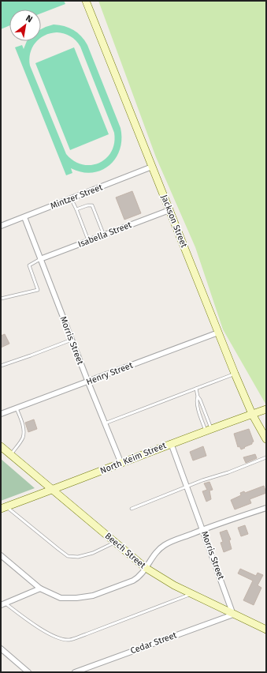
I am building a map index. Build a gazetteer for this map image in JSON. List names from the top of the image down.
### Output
{
  "streets": {
    "street": [
      "Mintzer Street",
      "Jackson Street",
      "Isabella Street",
      "Morris Street",
      "Henry Street",
      "North Keim Street",
      "Beech Street",
      "Cedar Street"
    ]
  },
  "crossings": [
    ["Mintzer Street", "Jackson Street"],
    ["Mintzer Street", "Morris Street"],
    ["Jackson Street", "Isabella Street"],
    ["Jackson Street", "Henry Street"],
    ["Jackson Street", "North Keim Street"],
    ["Isabella Street", "Morris Street"],
    ["Morris Street", "Henry Street"],
    ["Morris Street", "North Keim Street"],
    ["Morris Street", "Beech Street"],
    ["Morris Street", "Cedar Street"],
    ["North Keim Street", "Beech Street"],
    ["Beech Street", "Cedar Street"]
  ],
  "north": "top right"
}
